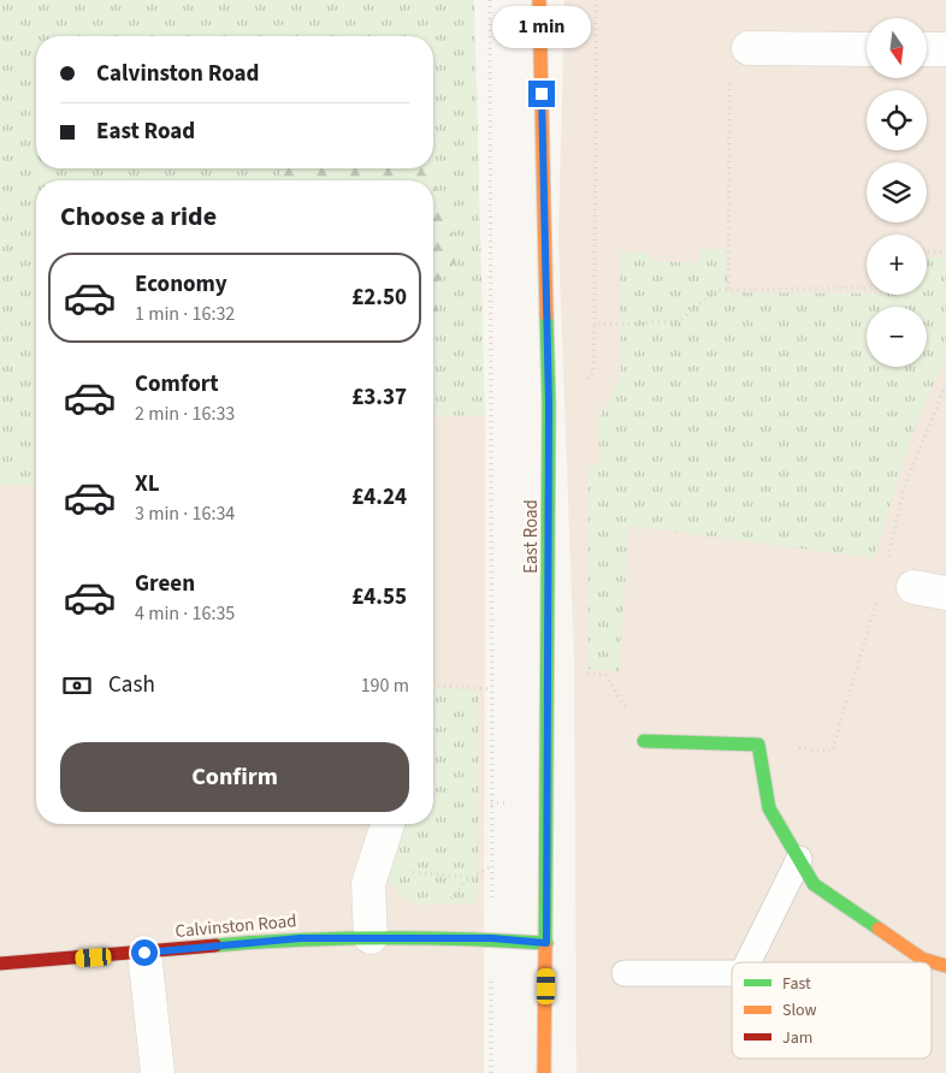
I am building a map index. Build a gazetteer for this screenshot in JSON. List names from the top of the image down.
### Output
{
  "streets": {
    "street": ["East Road", "Calvinston Road"]
  },
  "crossings": [
    ["East Road", "Calvinston Road"]
  ],
  "legend": ["Fast", "Slow", "Jam"],
  "north": "bottom",
  "page": {
    "bubble": "1 min",
    "map_buttons": ["+", "−"],
    "banner": ["Calvinston Road", "East Road"],
    "heading": "Choose a ride",
    "list": [
      {
        "name": "Economy",
        "note": "1 min · 16:32",
        "value": "£2.50"
      },
      {
        "name": "Comfort",
        "note": "2 min · 16:33",
        "value": "£3.37"
      },
      {
        "name": "XL",
        "note": "3 min · 16:34",
        "value": "£4.24"
      },
      {
        "name": "Green",
        "note": "4 min · 16:35",
        "value": "£4.55"
      }
    ],
    "pay": ["Cash", "190 m"],
    "buttons": "Confirm"
  }
}
